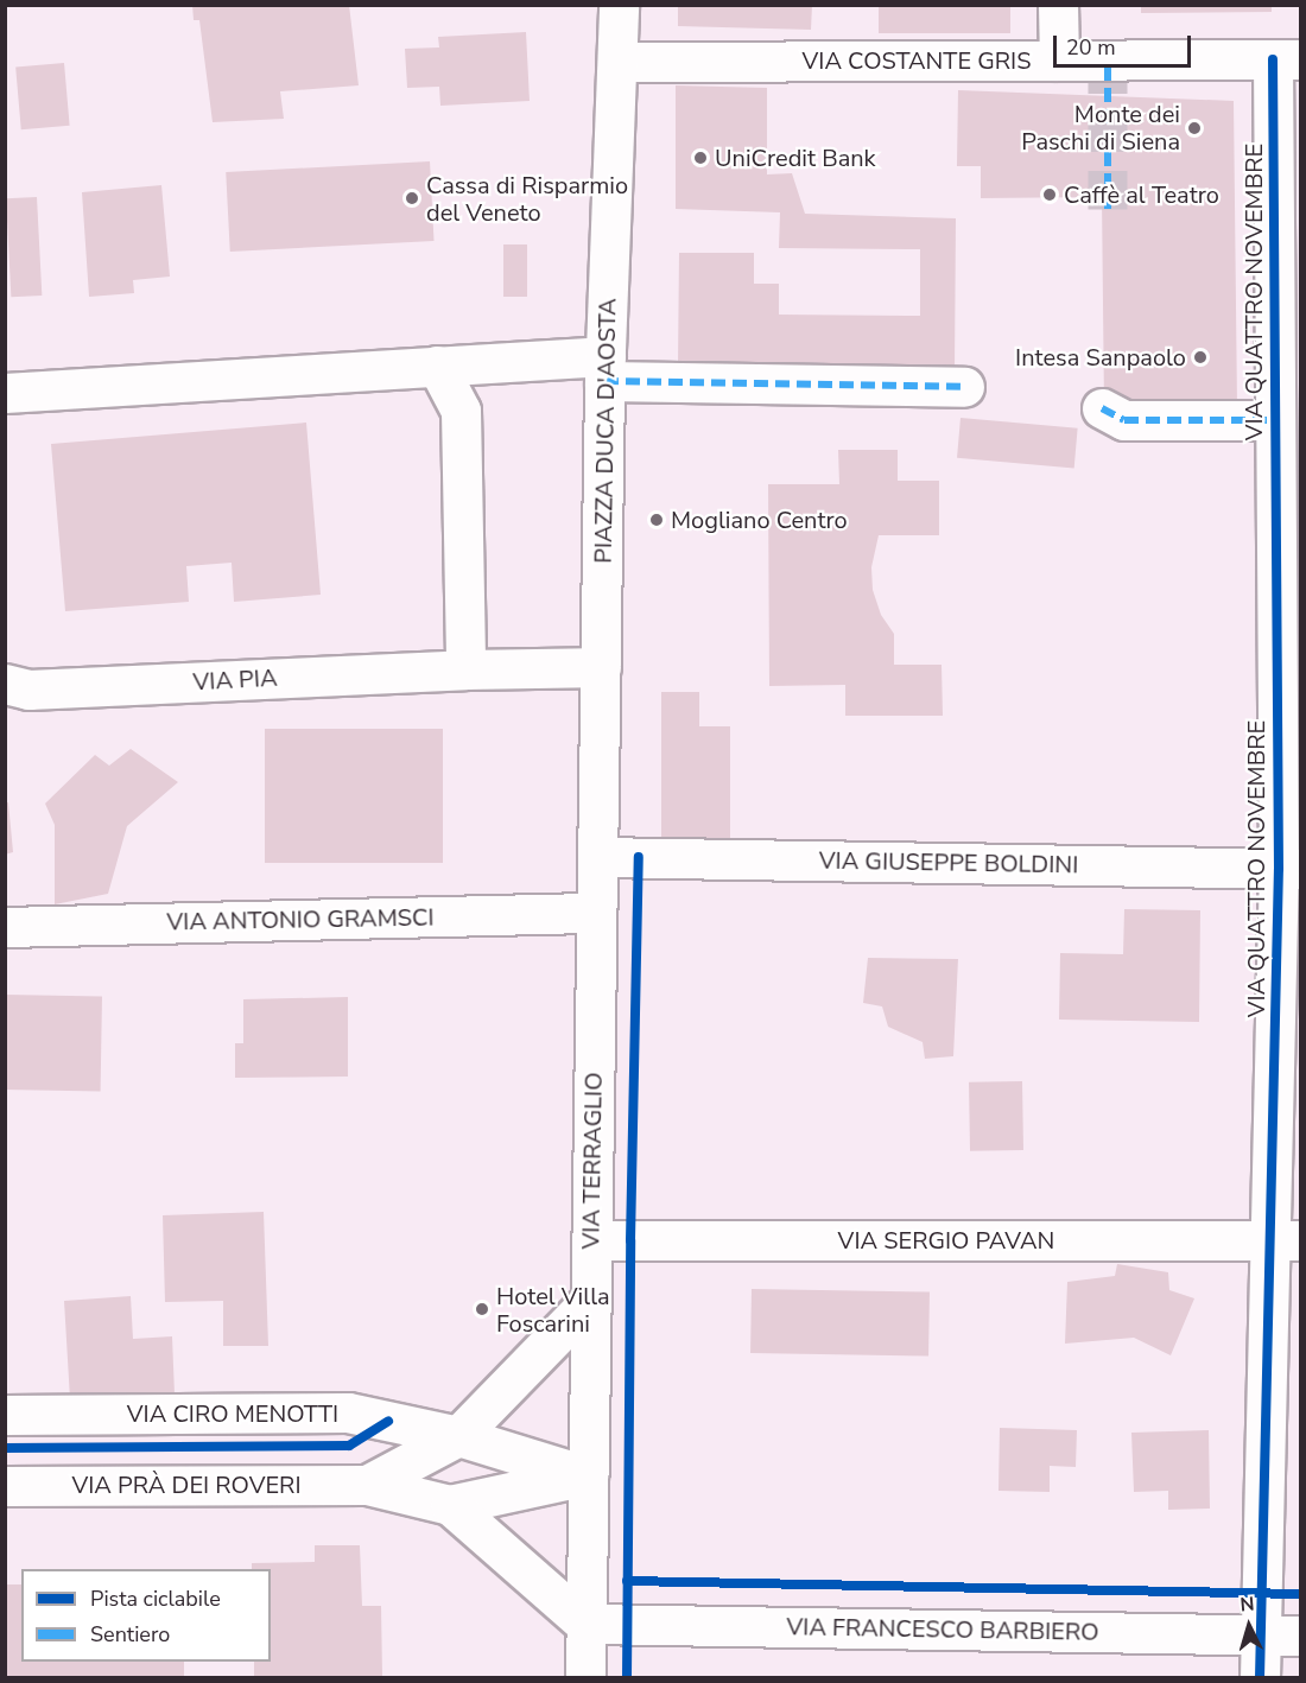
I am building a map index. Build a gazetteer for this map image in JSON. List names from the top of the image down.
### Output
{
  "streets": {
    "street": [
      "VIA COSTANTE GRIS",
      "VIA QUATTRO NOVEMBRE",
      "PIAZZA DUCA D'AOSTA",
      "VIA PIA",
      "VIA GIUSEPPE BOLDINI",
      "VIA ANTONIO GRAMSCI",
      "VIA TERRAGLIO",
      "VIA SERGIO PAVAN",
      "VIA CIRO MENOTTI",
      "VIA PRÀ DEI ROVERI",
      "VIA FRANCESCO BARBIERO"
    ]
  },
  "crossings": [
    ["VIA COSTANTE GRIS", "VIA QUATTRO NOVEMBRE"],
    ["VIA COSTANTE GRIS", "PIAZZA DUCA D'AOSTA"],
    ["VIA QUATTRO NOVEMBRE", "VIA GIUSEPPE BOLDINI"],
    ["VIA QUATTRO NOVEMBRE", "VIA SERGIO PAVAN"],
    ["VIA QUATTRO NOVEMBRE", "VIA FRANCESCO BARBIERO"],
    ["PIAZZA DUCA D'AOSTA", "VIA PIA"],
    ["PIAZZA DUCA D'AOSTA", "VIA GIUSEPPE BOLDINI"],
    ["PIAZZA DUCA D'AOSTA", "VIA TERRAGLIO"],
    ["VIA GIUSEPPE BOLDINI", "VIA TERRAGLIO"],
    ["VIA ANTONIO GRAMSCI", "VIA TERRAGLIO"],
    ["VIA TERRAGLIO", "VIA SERGIO PAVAN"],
    ["VIA TERRAGLIO", "VIA PRÀ DEI ROVERI"],
    ["VIA TERRAGLIO", "VIA FRANCESCO BARBIERO"],
    ["VIA CIRO MENOTTI", "VIA PRÀ DEI ROVERI"],
    ["VIA PRÀ DEI ROVERI", "VIA FRANCESCO BARBIERO"]
  ],
  "places": [
    "Monte dei Paschi di Siena",
    "UniCredit Bank",
    "Caffè al Teatro",
    "Cassa di Risparmio del Veneto",
    "Intesa Sanpaolo",
    "Mogliano Centro",
    "Hotel Villa Foscarini"
  ],
  "legend": ["Pista ciclabile", "Sentiero"],
  "scale_bar": "20 m",
  "north": "top"
}
